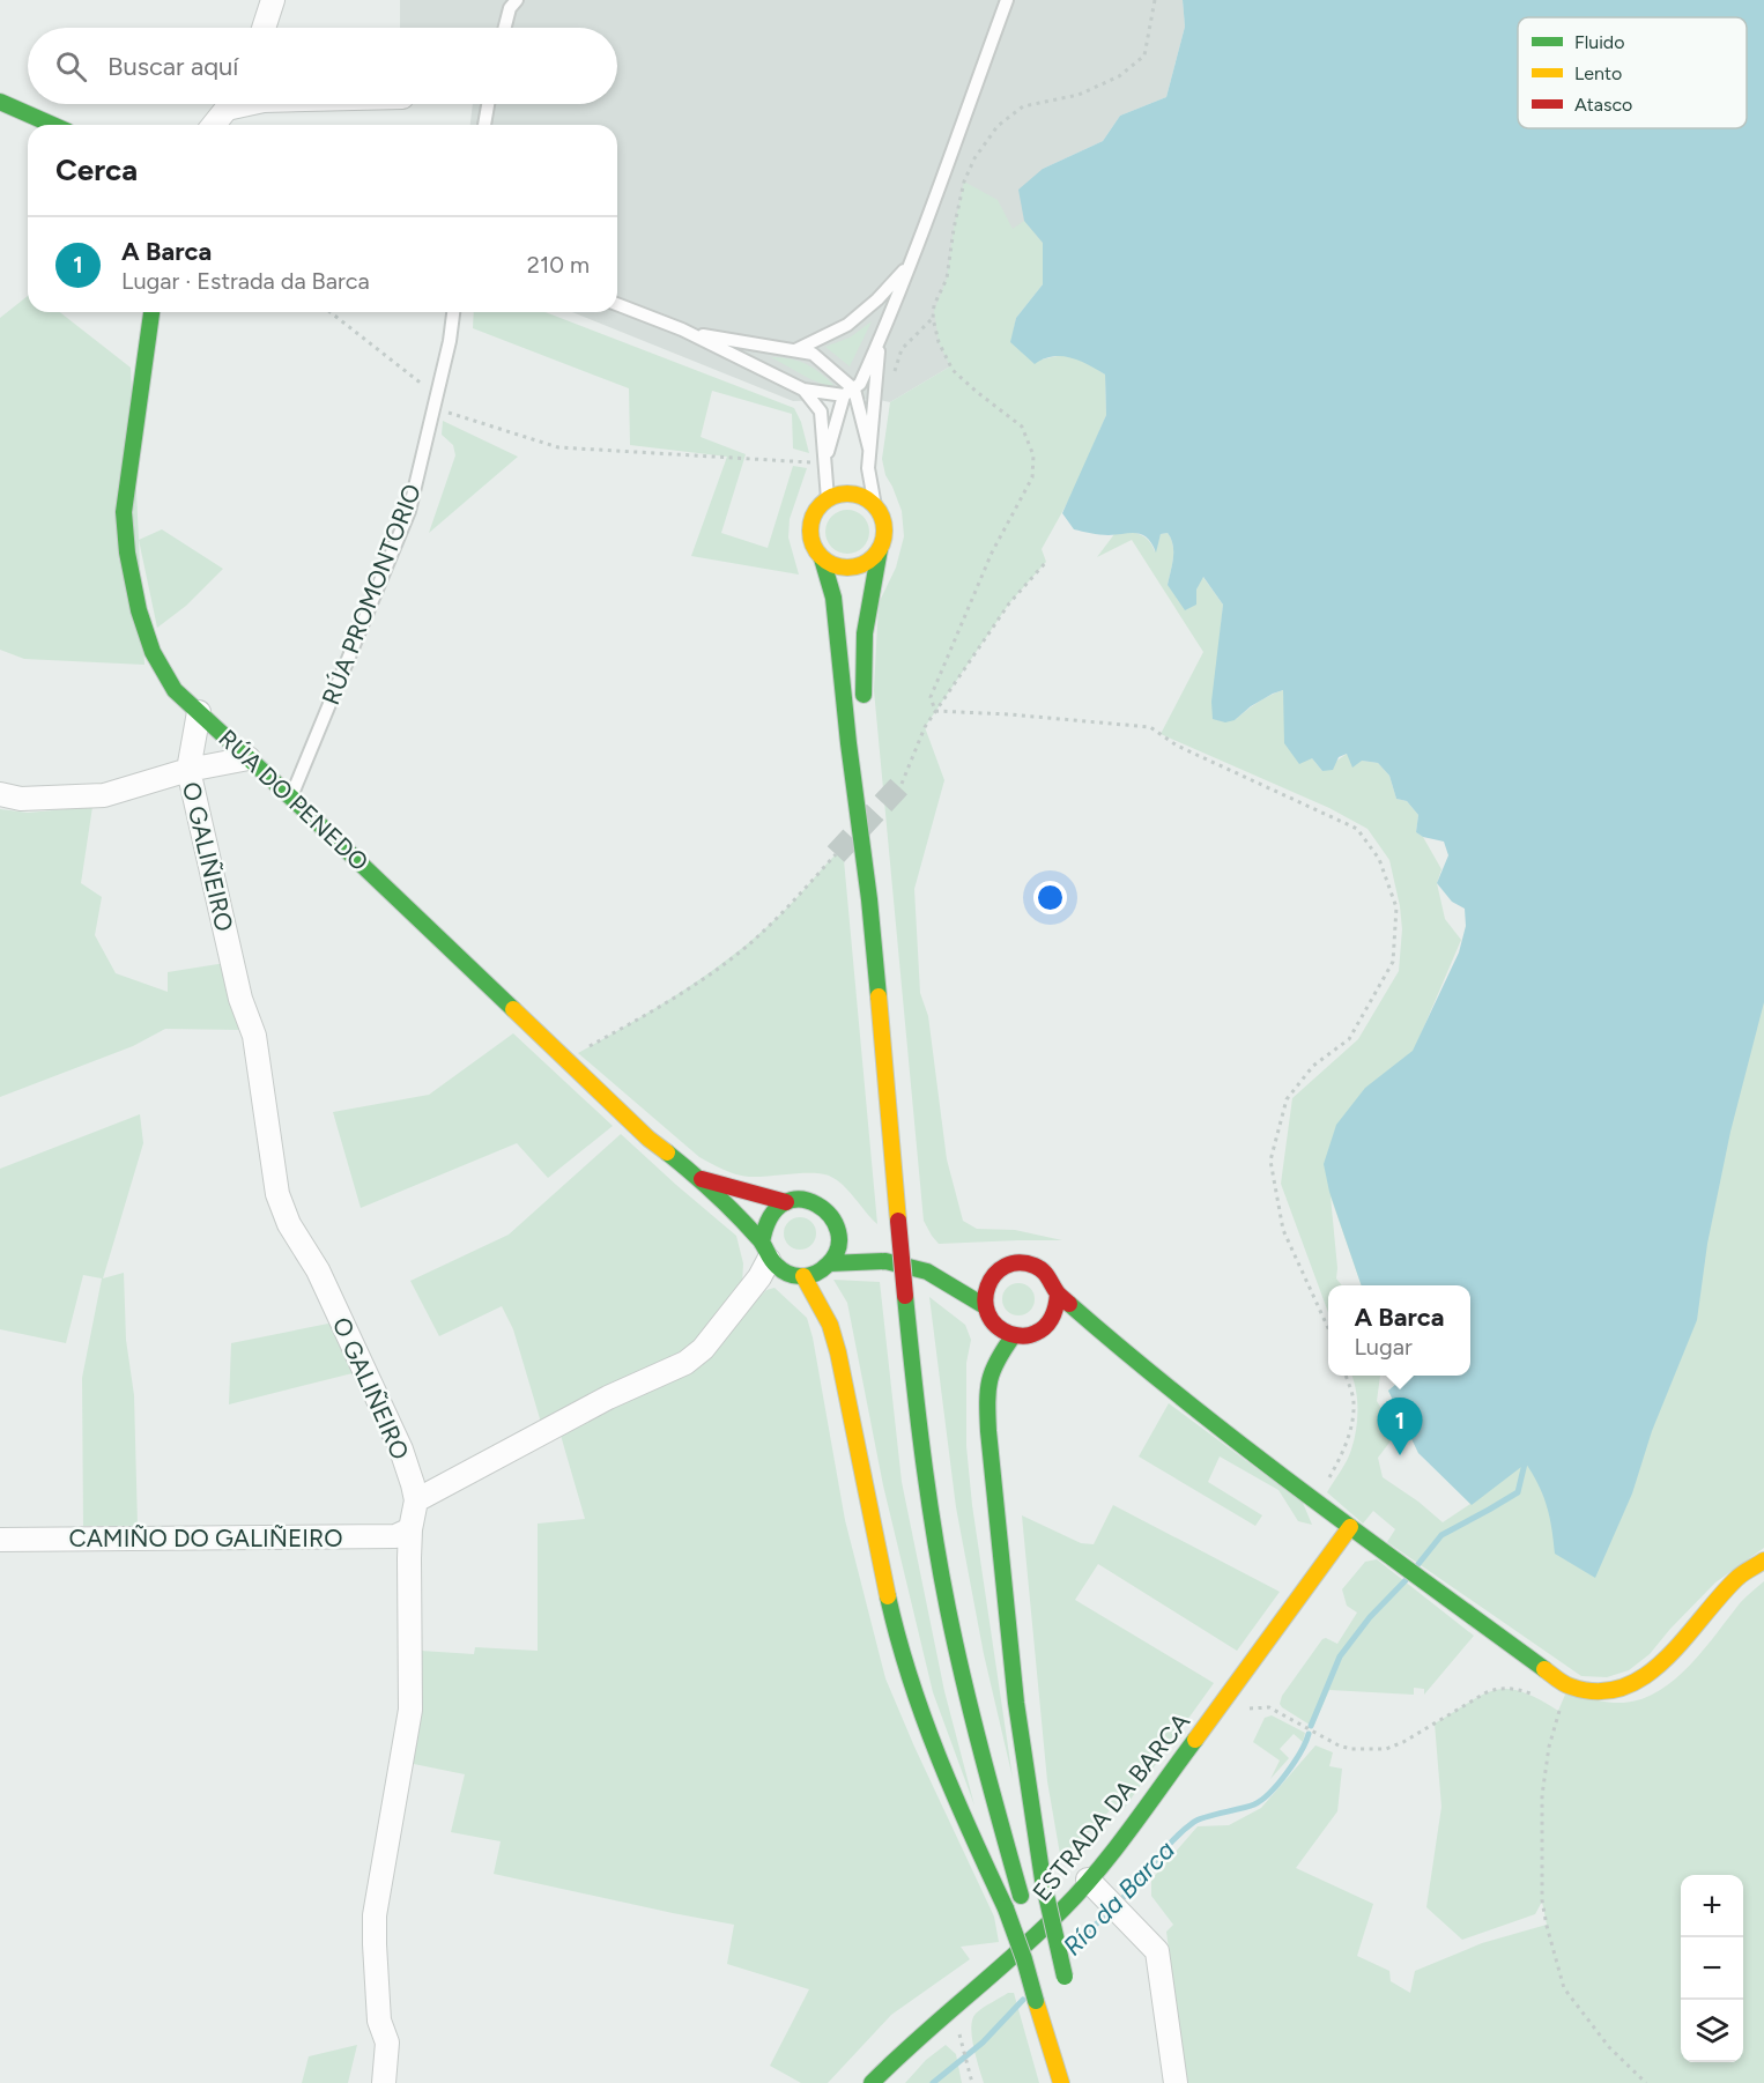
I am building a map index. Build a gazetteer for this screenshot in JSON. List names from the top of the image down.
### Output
{
  "streets": {
    "main road": ["RÚA DO PENEDO", "ESTRADA DA BARCA"],
    "street": ["O GALIÑEIRO", "CAMIÑO DO GALIÑEIRO"],
    "lane": ["RÚA PROMONTORIO"]
  },
  "crossings": [
    ["RÚA PROMONTORIO", "RÚA DO PENEDO"],
    ["RÚA DO PENEDO", "O GALIÑEIRO"],
    ["O GALIÑEIRO", "CAMIÑO DO GALIÑEIRO"]
  ],
  "water": ["Río da Barca"],
  "legend": ["Fluido", "Lento", "Atasco"],
  "page": {
    "search": "Buscar aquí",
    "heading": "Cerca",
    "list": [
      {
        "mark": "1",
        "name": "A Barca",
        "note": "Lugar · Estrada da Barca",
        "value": "210 m"
      }
    ],
    "popup": ["A Barca", "Lugar"],
    "pins": "1",
    "map_buttons": ["+", "−"]
  }
}
